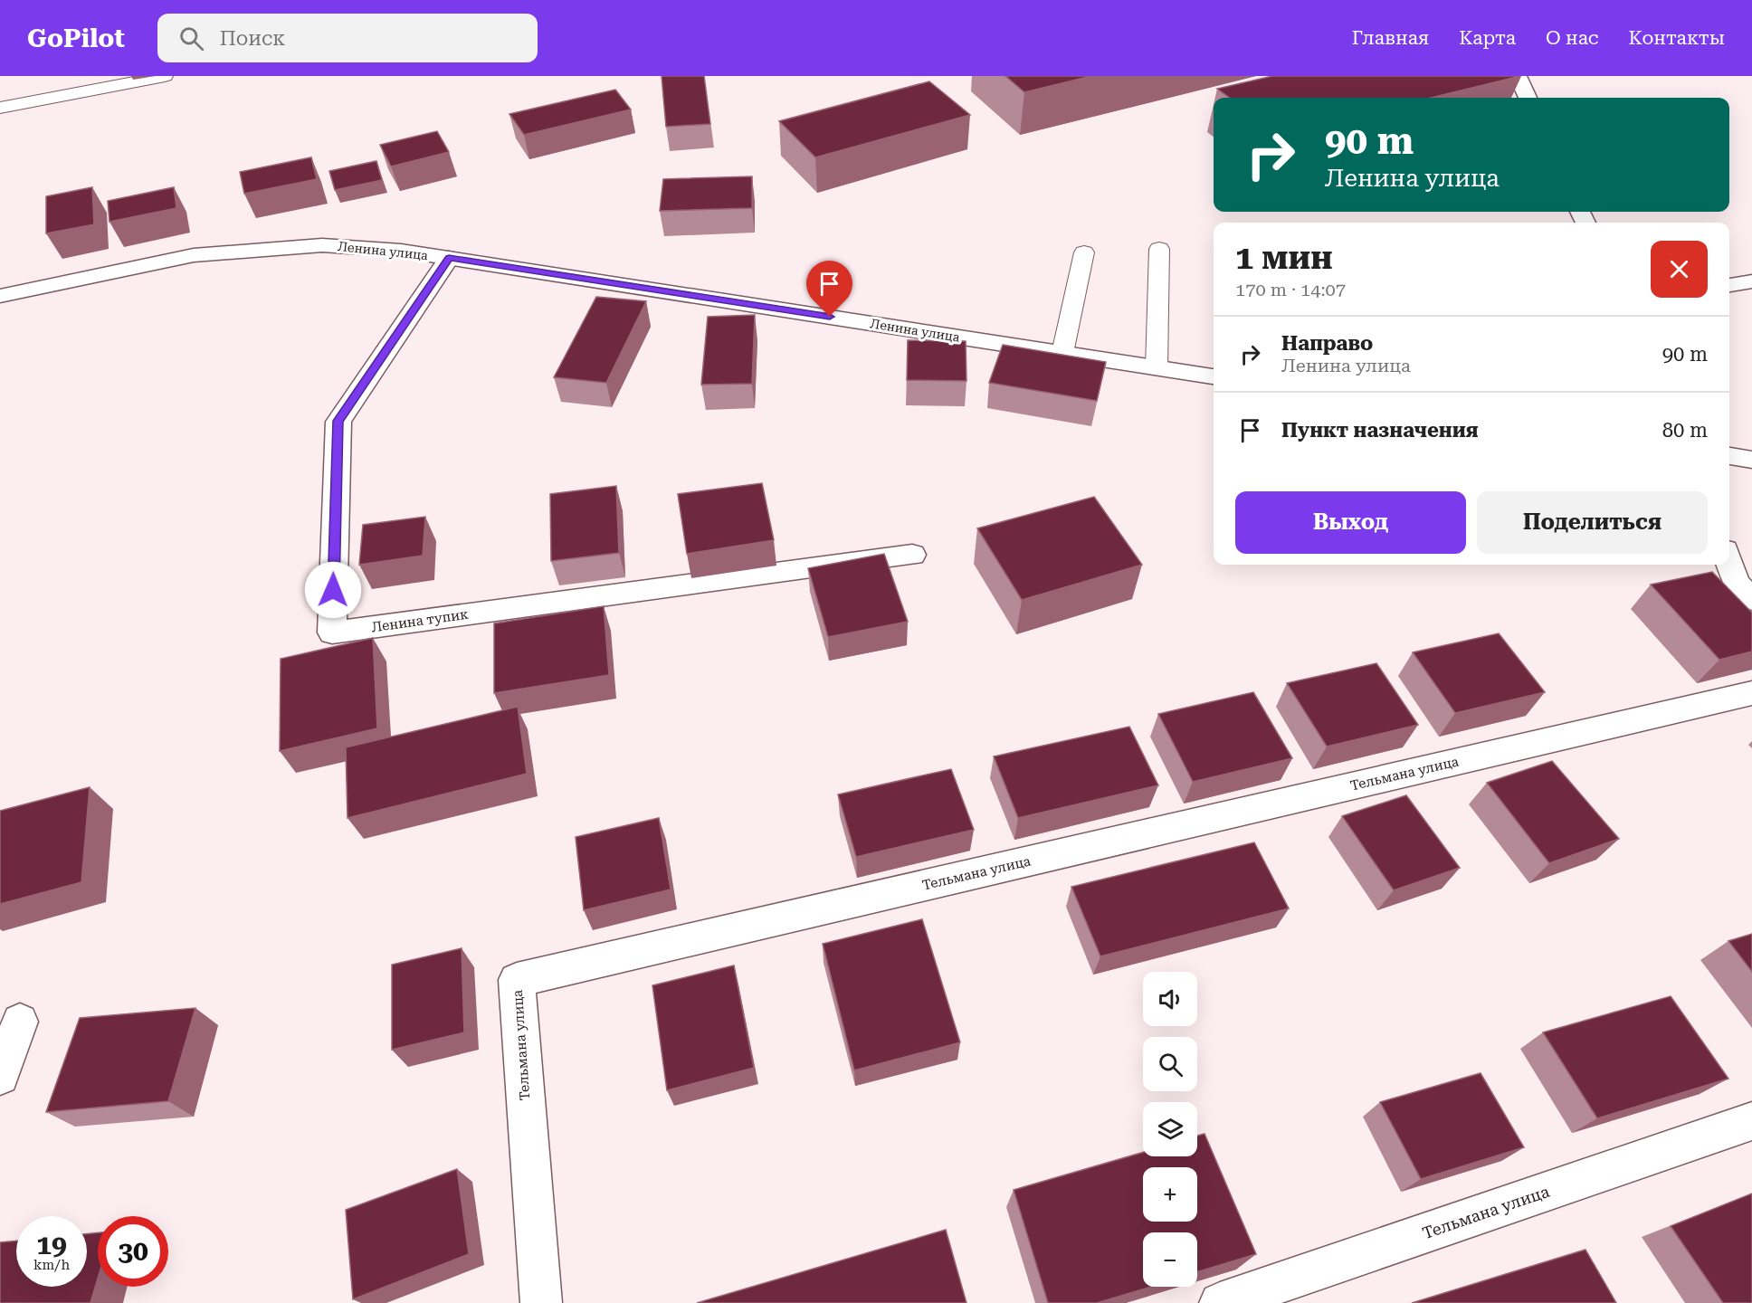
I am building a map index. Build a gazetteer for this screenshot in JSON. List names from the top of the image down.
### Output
{
  "streets": {
    "street": ["Ленина улица", "Ленина тупик", "Тельмана улица"]
  },
  "crossings": [
    ["Ленина улица", "Ленина тупик"]
  ],
  "page": {
    "header": "GoPilot",
    "search": "Поиск",
    "nav": [
      "Главная",
      "Карта",
      "О нас",
      "Контакты"
    ],
    "turn": ["90 m", "Ленина улица"],
    "heading": ["1 мин", "170 m · 14:07"],
    "list": [
      {
        "name": "Направо",
        "note": "Ленина улица",
        "value": "90 m"
      },
      {
        "name": "Пункт назначения",
        "value": "80 m"
      }
    ],
    "buttons": ["Выход", "Поделиться"],
    "map_buttons": ["+", "−"],
    "speed": "19 km/h",
    "limit": "30"
  }
}
